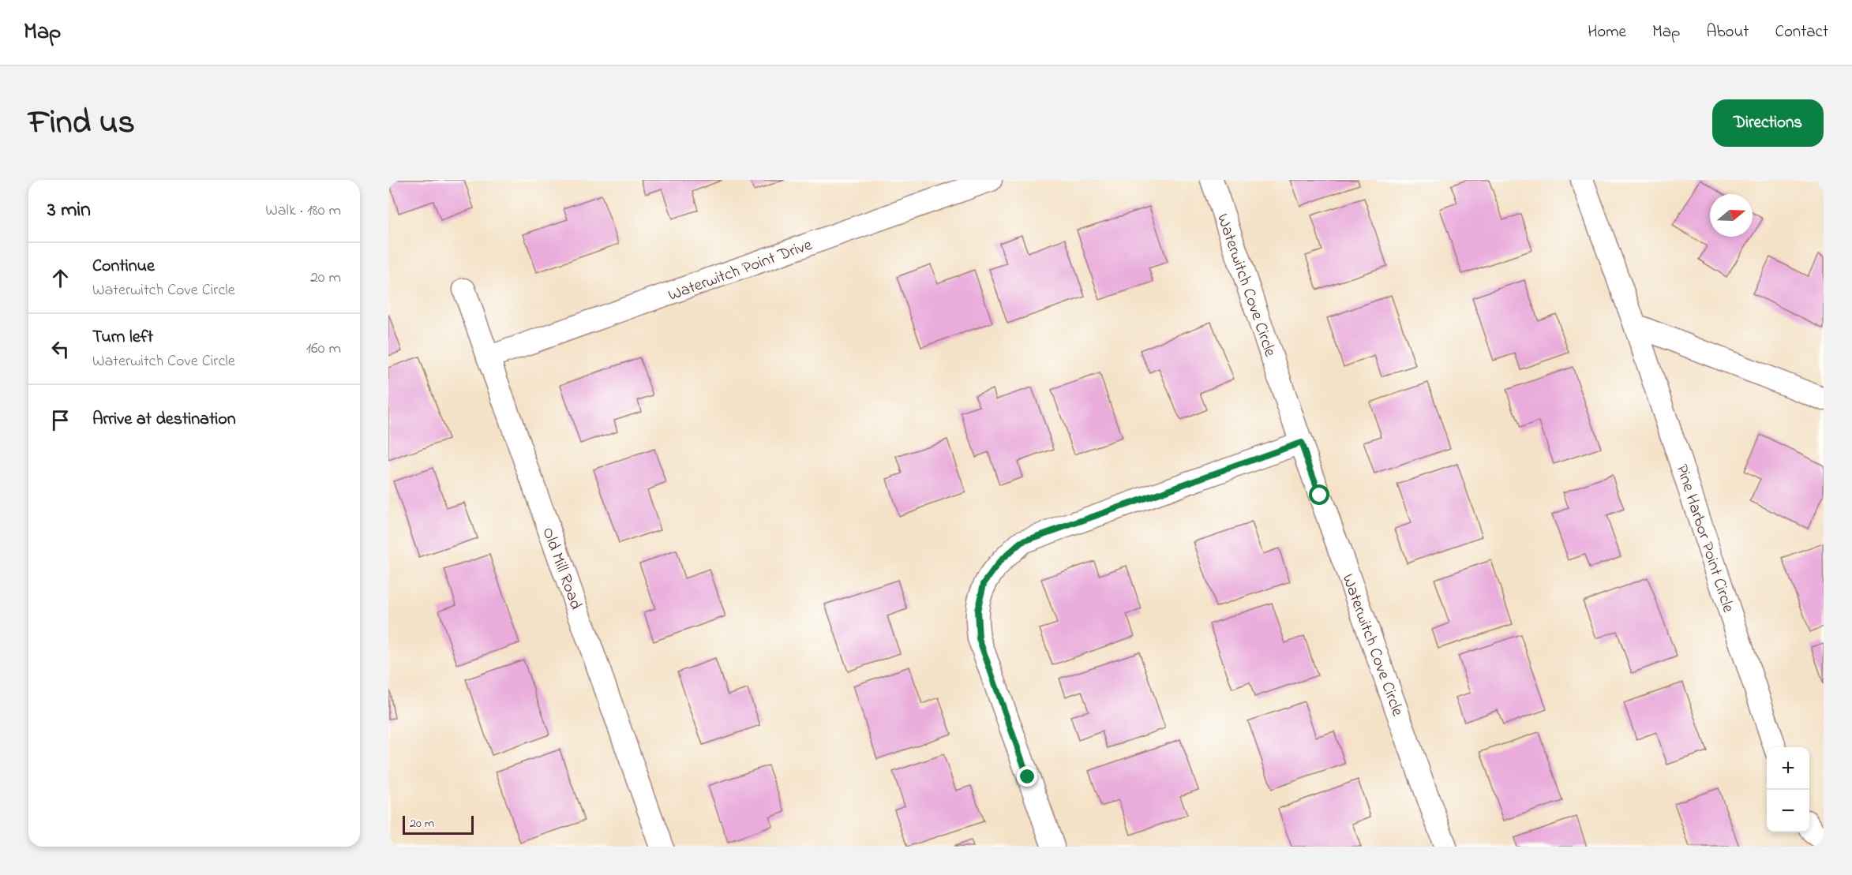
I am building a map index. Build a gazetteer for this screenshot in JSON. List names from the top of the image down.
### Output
{
  "streets": {
    "street": [
      "Waterwitch Point Drive",
      "Waterwitch Cove Circle",
      "Pine Harbor Point Circle",
      "Old Mill Road"
    ]
  },
  "crossings": [
    ["Waterwitch Point Drive", "Old Mill Road"]
  ],
  "scale_bar": "20 m",
  "north": "right",
  "page": {
    "header": "Map",
    "nav": [
      "Home",
      "Map",
      "About",
      "Contact"
    ],
    "title": "Find us",
    "buttons": "Directions",
    "heading": ["3 min", "Walk · 180 m"],
    "list": [
      ["Continue", "Waterwitch Cove Circle", "20 m"],
      ["Turn left", "Waterwitch Cove Circle", "160 m"],
      "Arrive at destination"
    ],
    "map_buttons": ["+", "−"],
    "scale": "20 m"
  }
}
